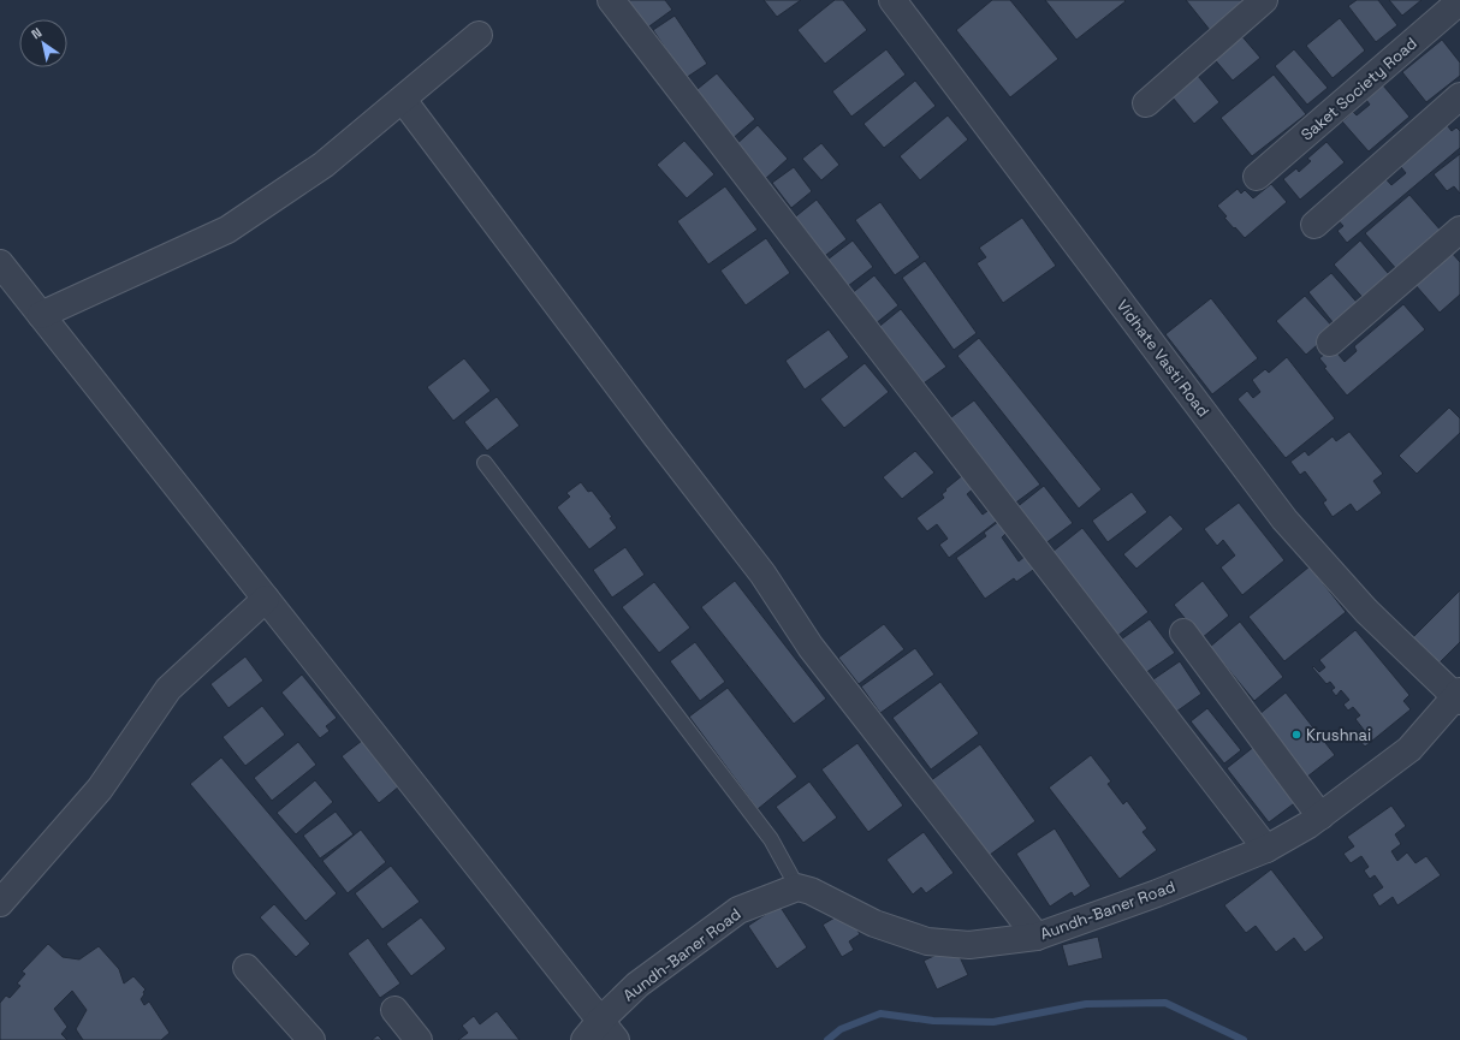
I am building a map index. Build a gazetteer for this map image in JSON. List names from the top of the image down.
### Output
{
  "streets": {
    "street": ["Saket Society Road", "Vidhate Vasti Road", "Aundh-Baner Road"]
  },
  "crossings": [
    ["Vidhate Vasti Road", "Aundh-Baner Road"]
  ],
  "places": ["Krushnai"],
  "north": "top left"
}
